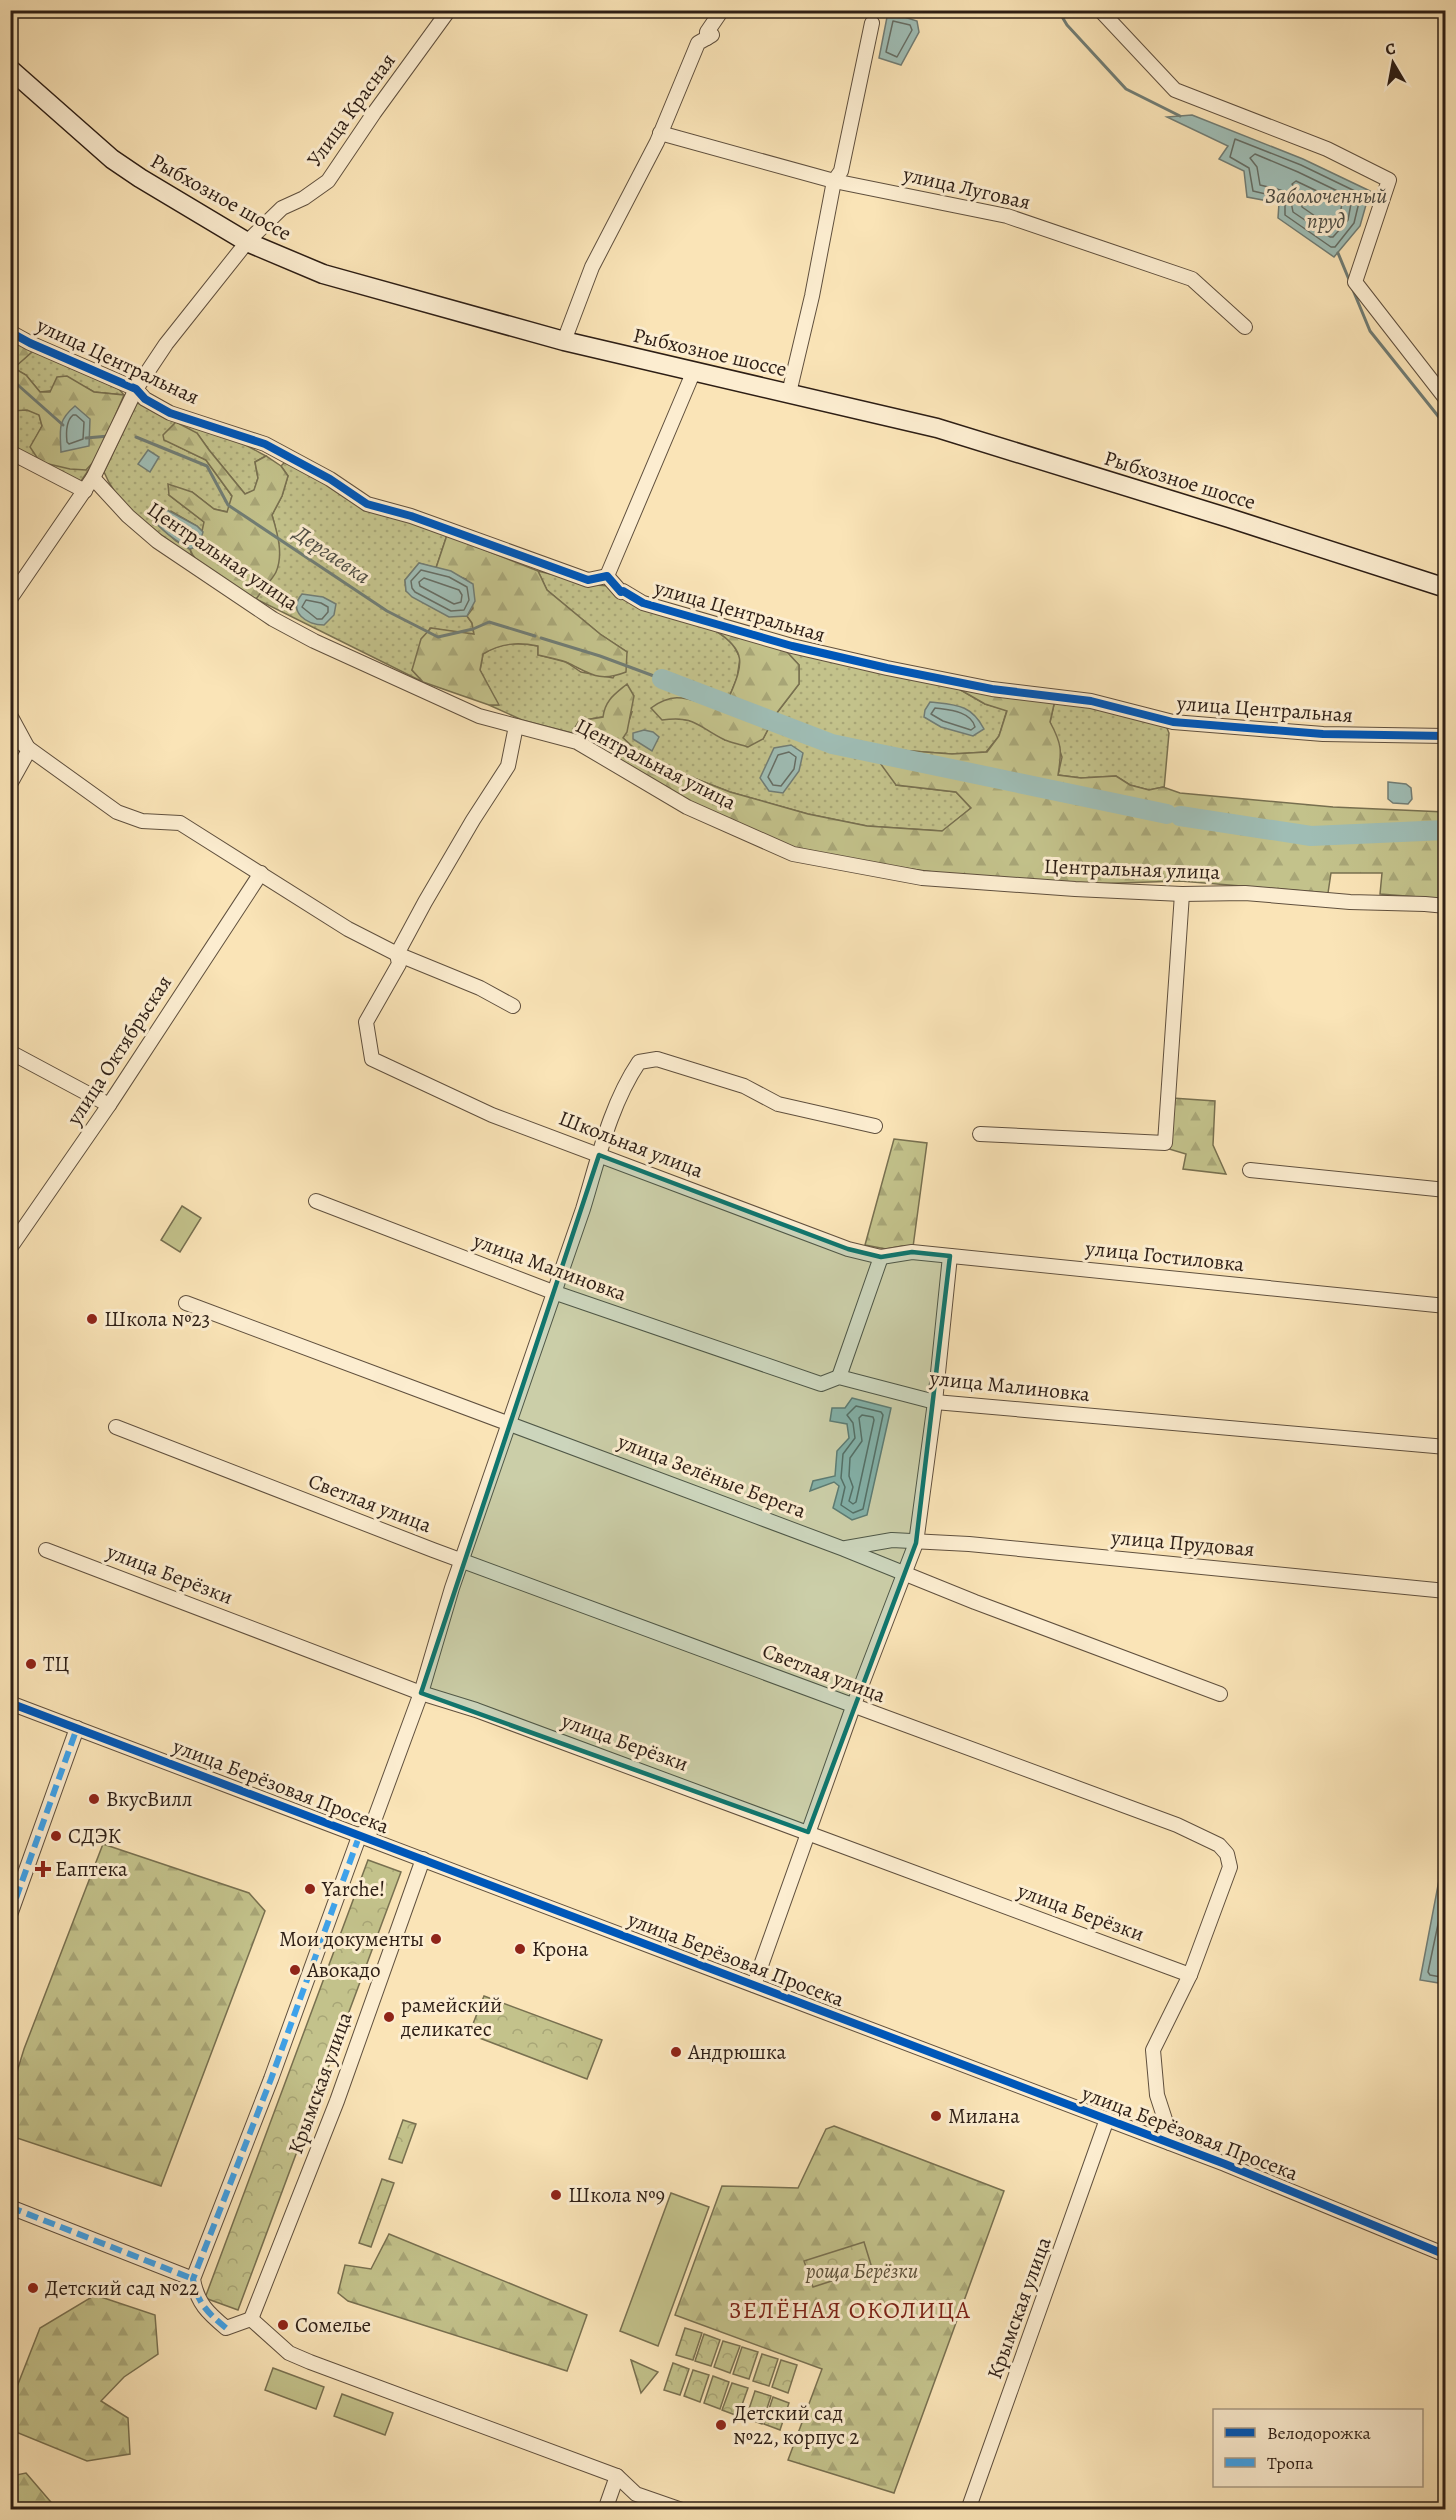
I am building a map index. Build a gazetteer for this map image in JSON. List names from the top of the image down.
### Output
{
  "streets": {
    "main road": ["Рыбхозное шоссе"],
    "street": [
      "Улица Красная",
      "улица Луговая",
      "улица Центральная",
      "Центральная улица",
      "улица Октябрьская",
      "Школьная улица",
      "улица Гостиловка",
      "улица Малиновка",
      "улица Зелёные Берега",
      "Светлая улица",
      "улица Прудовая",
      "улица Берёзки",
      "улица Берёзовая Просека",
      "Крымская улица"
    ]
  },
  "crossings": [
    ["Улица Красная", "Рыбхозное шоссе"],
    ["Улица Красная", "улица Центральная"],
    ["Улица Красная", "Центральная улица"],
    ["Школьная улица", "улица Гостиловка"],
    ["улица Зелёные Берега", "улица Прудовая"],
    ["Светлая улица", "улица Берёзки"],
    ["Светлая улица", "улица Берёзовая Просека"],
    ["улица Берёзовая Просека", "Крымская улица"]
  ],
  "districts": ["ЗЕЛЁНАЯ ОКОЛИЦА"],
  "water": ["Заболоченный пруд", "Дергаевка"],
  "parks": ["роща Берёзки"],
  "places": {
    "other": [
      "Школа №23",
      "ТЦ",
      "ВкусВилл",
      "СДЭК",
      "Yarche!",
      "Мои документы",
      "Крона",
      "Авокадо",
      "рамейский деликатес",
      "Андрюшка",
      "Милана",
      "Школа №9",
      "Детский сад №22",
      "Сомелье",
      "Детский сад №22, корпус 2"
    ],
    "health": ["Еаптека"]
  },
  "legend": ["Велодорожка", "Тропа"],
  "north": "top"
}
